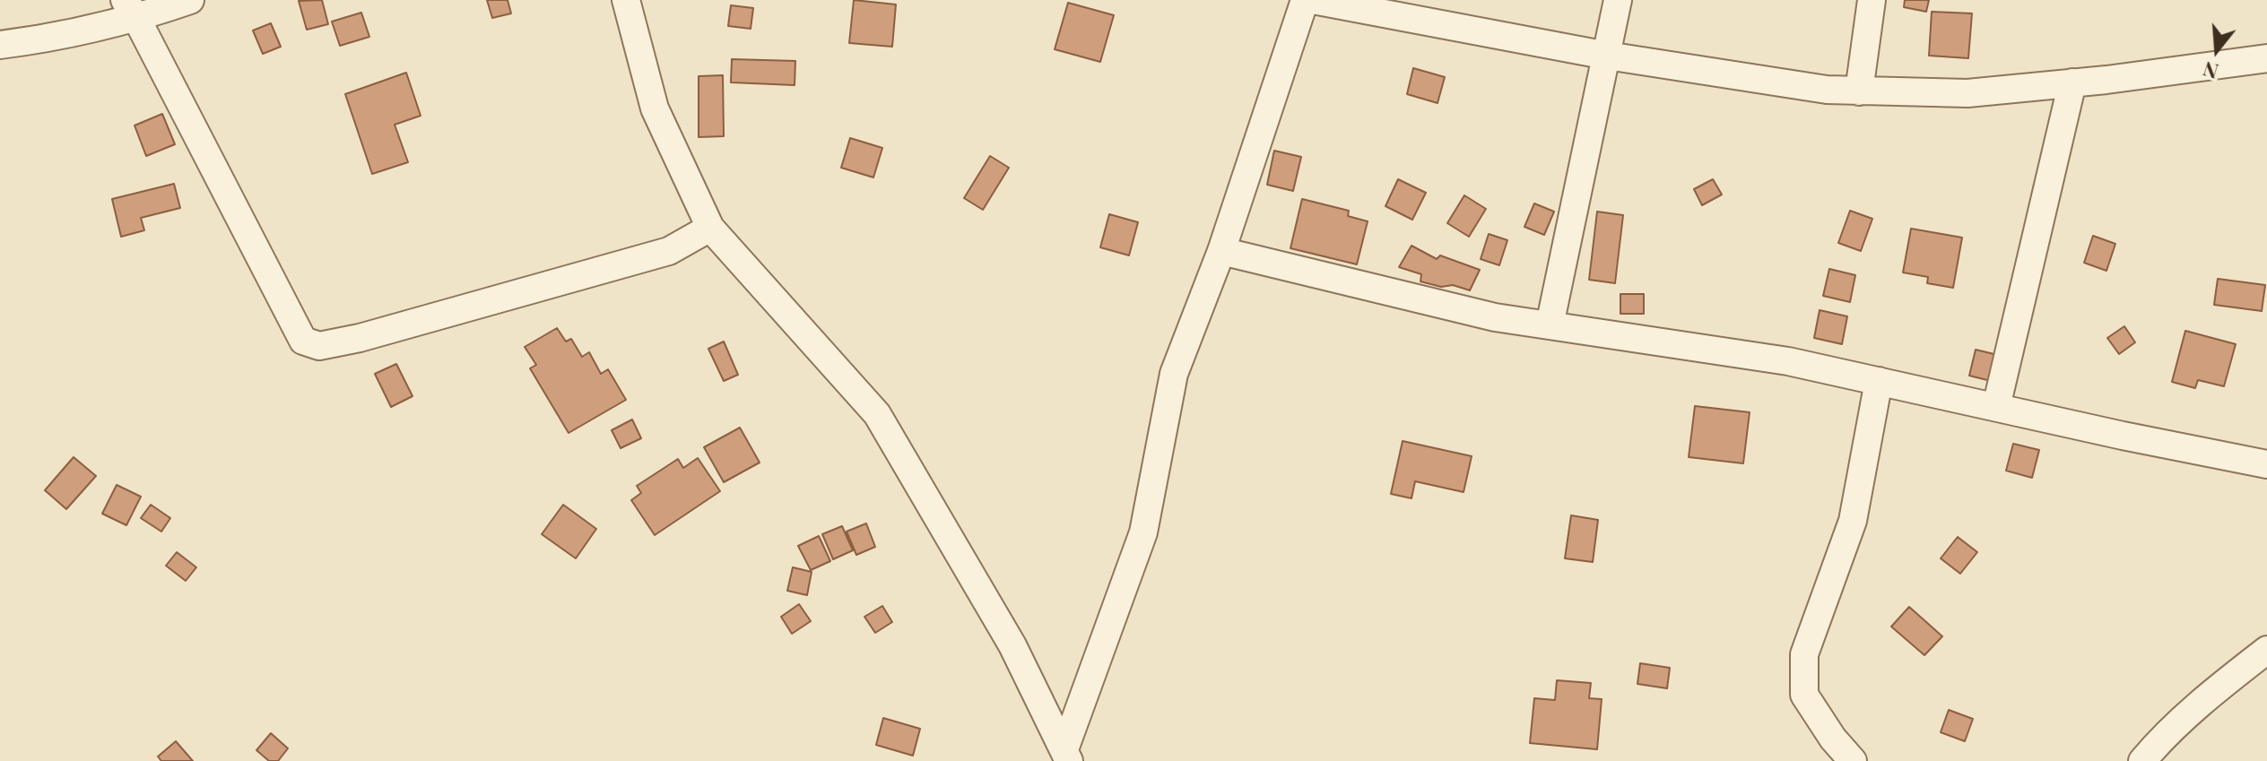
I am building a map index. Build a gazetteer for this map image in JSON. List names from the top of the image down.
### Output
{
  "north": "bottom"
}
